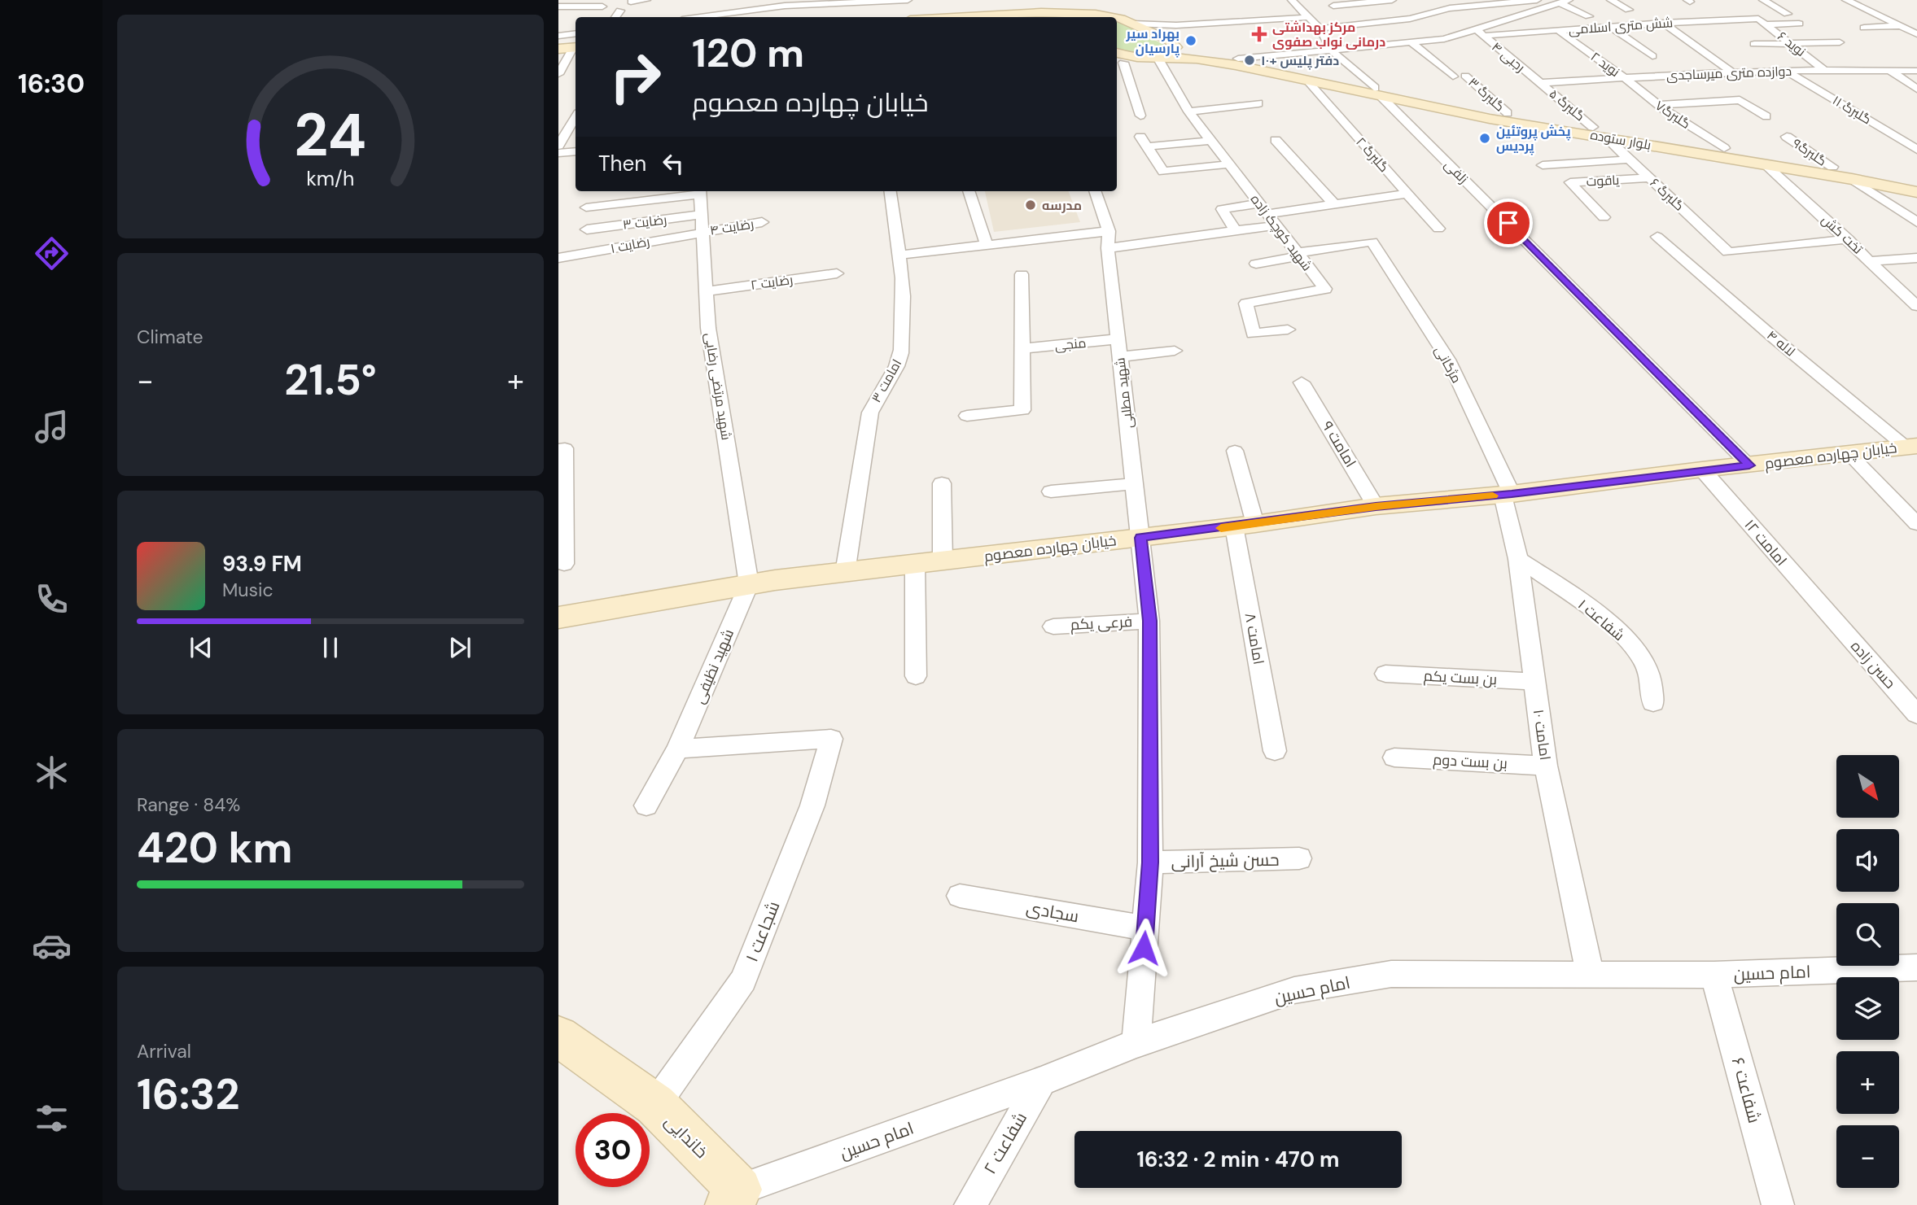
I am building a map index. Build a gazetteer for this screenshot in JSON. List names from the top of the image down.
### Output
{
  "streets": {
    "main road": ["بلوار ستوده", "خیابان چهارده معصوم", "خاندایی"],
    "street": [
      "شش متری اسلامی",
      "نوید ۶",
      "رجبی ۴",
      "نوید ۲",
      "دوازده متری میرساجدی",
      "گلبرگ ۳",
      "گلبرگ ۵",
      "گلبرگ ۱۱",
      "گلبرگ۷",
      "گلبرگ۹",
      "گلبرگ ۲",
      "زلفی",
      "یاقوت",
      "گلبرگ ۶",
      "رضایت ۳",
      "رضایت ۴",
      "شهید کوچک زاده",
      "تخت کش",
      "رضایت ۱",
      "رضایت ۲",
      "لاله ۴",
      "منجی",
      "مژگانی",
      "امامت ۳",
      "شهید مرتضی رضایی",
      "شهید مطلبی",
      "امامت ۹",
      "امامت ۱۲",
      "شفاعت ۱",
      "فرعی یکم",
      "امامت ۸",
      "حسن زاده",
      "شهید نظیفی",
      "بن بست یکم",
      "امامت ۱۰",
      "بن بست دوم",
      "حسن شیخ آرانی",
      "سجادی",
      "شجاعت ۱",
      "امام حسین",
      "شفاعت ۶",
      "شفاعت ۲"
    ]
  },
  "crossings": [
    ["شش متری اسلامی", "نوید ۶"],
    ["شش متری اسلامی", "رجبی ۴"],
    ["شش متری اسلامی", "نوید ۲"],
    ["نوید ۶", "دوازده متری میرساجدی"],
    ["رجبی ۴", "دوازده متری میرساجدی"],
    ["رجبی ۴", "گلبرگ ۵"],
    ["نوید ۲", "دوازده متری میرساجدی"],
    ["نوید ۲", "گلبرگ۷"],
    ["دوازده متری میرساجدی", "گلبرگ ۵"],
    ["دوازده متری میرساجدی", "گلبرگ ۱۱"],
    ["دوازده متری میرساجدی", "گلبرگ۷"],
    ["گلبرگ ۳", "بلوار ستوده"],
    ["گلبرگ ۵", "بلوار ستوده"],
    ["گلبرگ۷", "بلوار ستوده"],
    ["بلوار ستوده", "گلبرگ۹"],
    ["بلوار ستوده", "گلبرگ ۲"],
    ["بلوار ستوده", "زلفی"],
    ["بلوار ستوده", "گلبرگ ۶"],
    ["بلوار ستوده", "شهید کوچک زاده"],
    ["بلوار ستوده", "تخت کش"],
    ["زلفی", "خیابان چهارده معصوم"],
    ["یاقوت", "گلبرگ ۶"],
    ["گلبرگ ۶", "تخت کش"],
    ["رضایت ۳", "شهید مرتضی رضایی"],
    ["رضایت ۴", "رضایت ۱"],
    ["رضایت ۴", "شهید مرتضی رضایی"],
    ["شهید کوچک زاده", "مژگانی"],
    ["رضایت ۱", "شهید مرتضی رضایی"],
    ["رضایت ۲", "شهید مرتضی رضایی"],
    ["لاله ۴", "خیابان چهارده معصوم"],
    ["منجی", "شهید مطلبی"],
    ["مژگانی", "خیابان چهارده معصوم"],
    ["مژگانی", "امامت ۱۰"],
    ["امامت ۳", "خیابان چهارده معصوم"],
    ["شهید مرتضی رضایی", "خیابان چهارده معصوم"],
    ["شهید مرتضی رضایی", "شهید نظیفی"],
    ["شهید مطلبی", "خیابان چهارده معصوم"],
    ["شهید مطلبی", "فرعی یکم"],
    ["شهید مطلبی", "حسن شیخ آرانی"],
    ["شهید مطلبی", "سجادی"],
    ["شهید مطلبی", "امام حسین"],
    ["امامت ۹", "خیابان چهارده معصوم"],
    ["خیابان چهارده معصوم", "امامت ۱۲"],
    ["خیابان چهارده معصوم", "امامت ۸"],
    ["خیابان چهارده معصوم", "شهید نظیفی"],
    ["خیابان چهارده معصوم", "امامت ۱۰"],
    ["امامت ۱۲", "حسن زاده"],
    ["شفاعت ۱", "امامت ۱۰"],
    ["شهید نظیفی", "شجاعت ۱"],
    ["بن بست یکم", "امامت ۱۰"],
    ["امامت ۱۰", "بن بست دوم"],
    ["امامت ۱۰", "امام حسین"],
    ["شجاعت ۱", "خاندایی"],
    ["امام حسین", "شفاعت ۶"],
    ["امام حسین", "خاندایی"],
    ["امام حسین", "شفاعت ۲"]
  ],
  "places": {
    "health": ["مرکز بهداشتی درمانی نواب صفوی"],
    "other": [
      "بهراد سیر پارسیان",
      "دفتر پلیس +۱۰",
      "پخش پروتئین پردیس",
      "مدرسه"
    ]
  },
  "north": "bottom right",
  "page": {
    "tabs": "16:30",
    "turn": ["120 m", "خیابان چهارده معصوم"],
    "then": "Then",
    "tile": [
      "Climate",
      ["Range · 84%", "420 km"],
      ["Arrival", "16:32"]
    ],
    "heat": ["−", "21.5°", "+"],
    "song": ["93.9 FM", "Music"],
    "map_buttons": ["+", "−"],
    "limit": "30",
    "trip": "16:32 · 2 min · 470 m",
    "gauge": ["24", "km/h"]
  }
}
